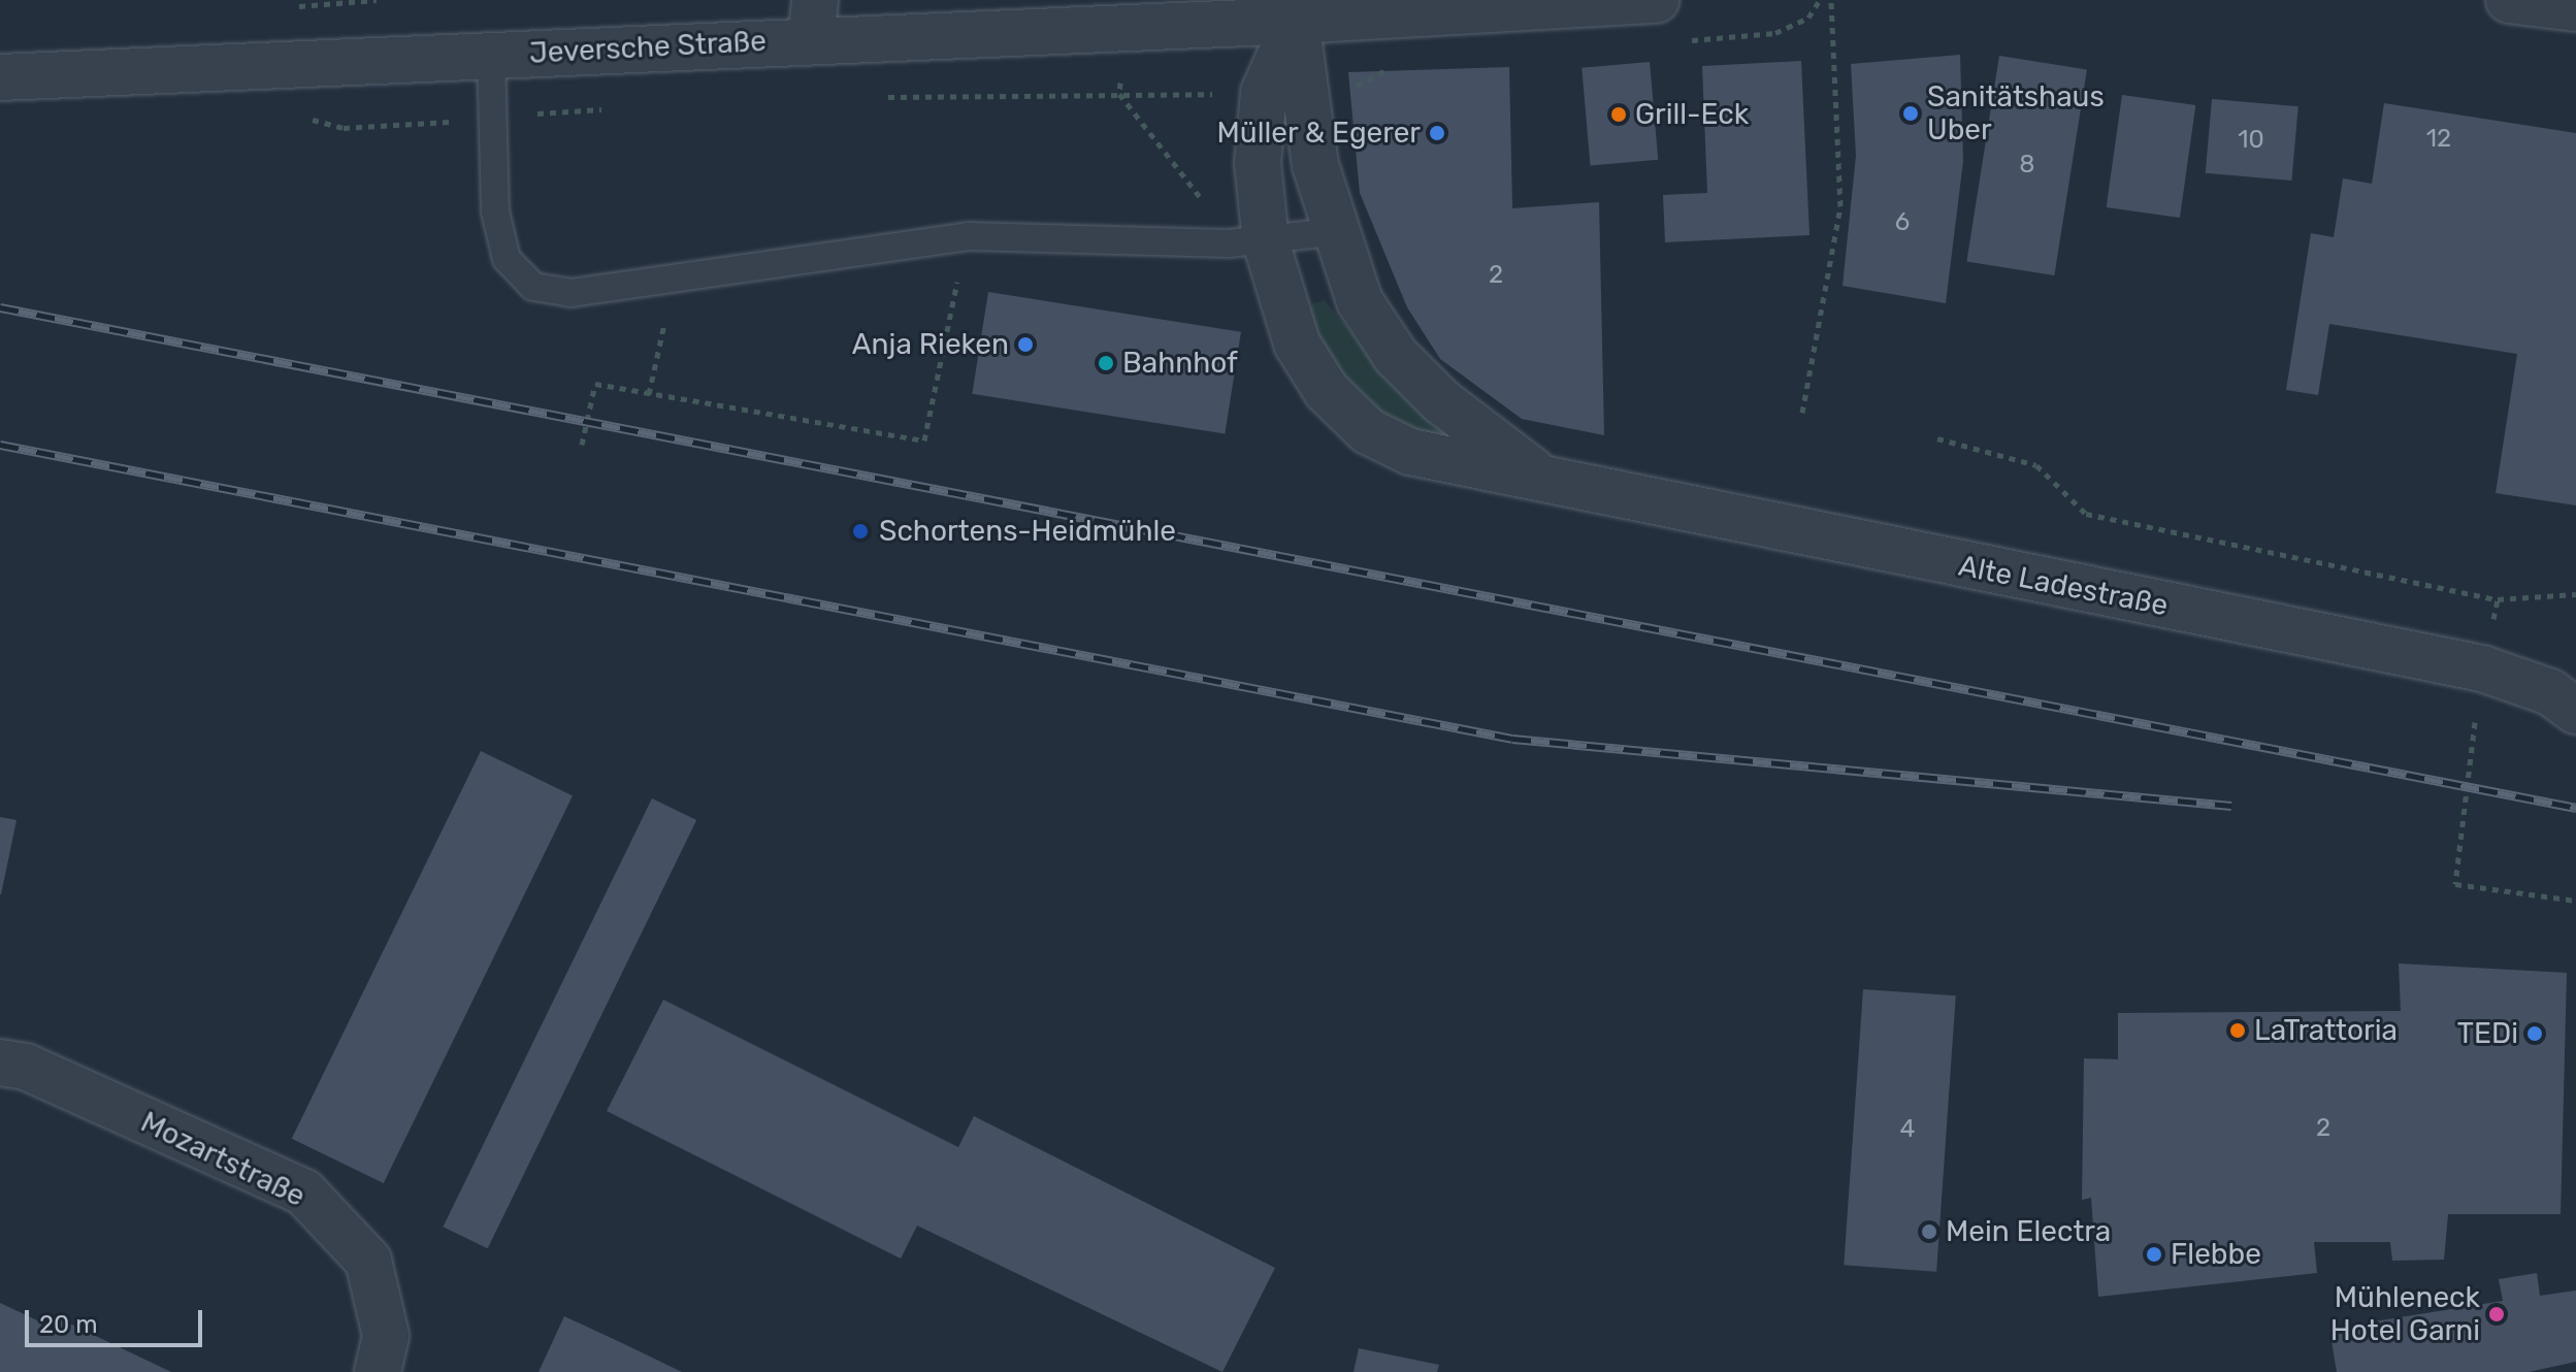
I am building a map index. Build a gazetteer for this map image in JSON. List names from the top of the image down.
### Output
{
  "streets": {
    "street": ["Jeversche Straße", "Alte Ladestraße", "Mozartstraße"]
  },
  "crossings": [
    ["Jeversche Straße", "Alte Ladestraße"]
  ],
  "places": [
    "Sanitätshaus Uber",
    "Grill-Eck",
    "Müller & Egerer",
    "Anja Rieken",
    "Bahnhof",
    "Schortens-Heidmühle",
    "LaTrattoria",
    "TEDi",
    "Mein Electra",
    "Flebbe",
    "Mühleneck Hotel Garni"
  ],
  "house_numbers": [
    "12",
    "10",
    "8",
    "6",
    "2",
    "2",
    "4"
  ],
  "scale_bar": "20 m"
}
